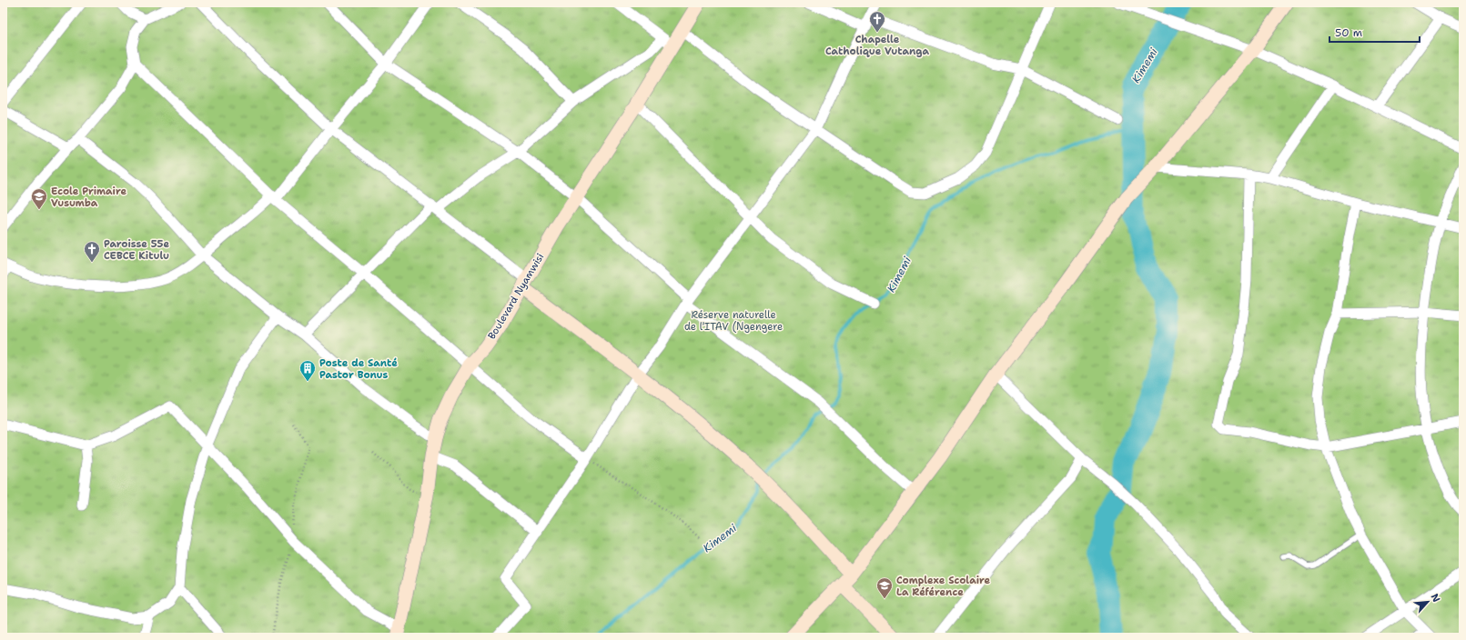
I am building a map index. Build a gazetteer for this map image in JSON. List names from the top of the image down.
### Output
{
  "streets": {
    "street": ["Boulevard Nyamwisi"]
  },
  "water": ["Kimemi"],
  "parks": ["Réserve naturelle de l'ITAV (Ngengere"],
  "places": {
    "church": ["Chapelle Catholique Vutanga", "Paroisse 55e CEBCE Kitulu"],
    "school or university": ["Ecole Primaire Vusumba", "Complexe Scolaire La Référence"],
    "building": ["Poste de Santé Pastor Bonus"]
  },
  "scale_bar": "50 m",
  "north": "top right"
}
